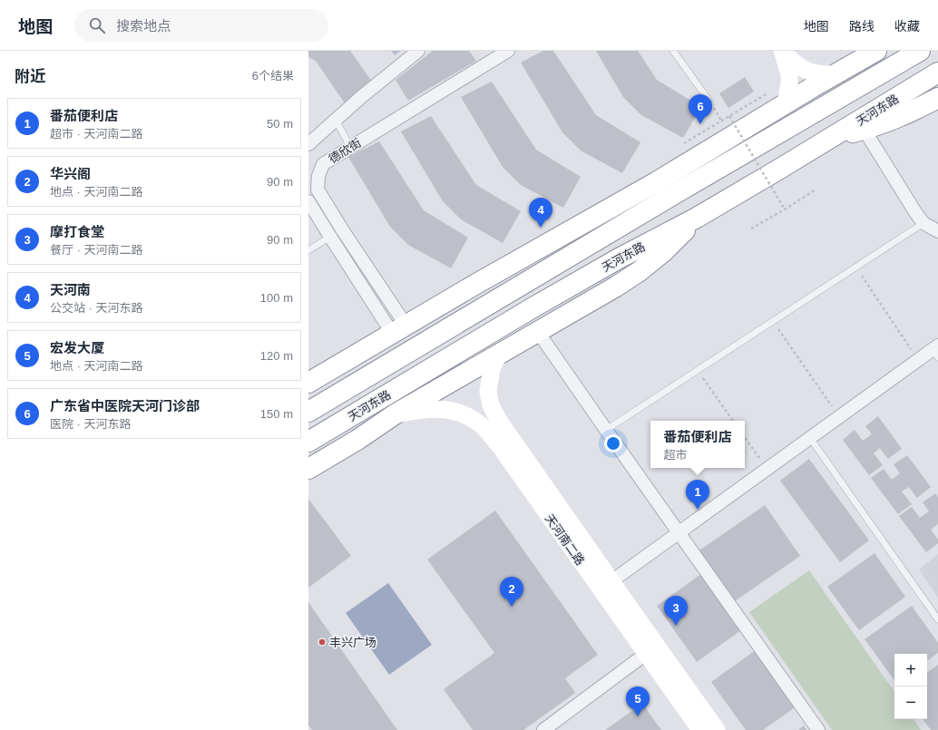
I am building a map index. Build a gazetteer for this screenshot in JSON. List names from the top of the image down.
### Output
{
  "streets": {
    "highway": ["天河东路"],
    "street": ["德欣街", "天河南二路"]
  },
  "places": ["丰兴广场"],
  "page": {
    "header": "地图",
    "search": "搜索地点",
    "nav": ["地图", "路线", "收藏"],
    "heading": ["附近", "6个结果"],
    "pins": [
      "6",
      "4",
      "1",
      "2",
      "3",
      "5"
    ],
    "list": [
      {
        "mark": "1",
        "name": "番茄便利店",
        "note": "超市 · 天河南二路",
        "value": "50 m"
      },
      {
        "mark": "2",
        "name": "华兴阁",
        "note": "地点 · 天河南二路",
        "value": "90 m"
      },
      {
        "mark": "3",
        "name": "摩打食堂",
        "note": "餐厅 · 天河南二路",
        "value": "90 m"
      },
      {
        "mark": "4",
        "name": "天河南",
        "note": "公交站 · 天河东路",
        "value": "100 m"
      },
      {
        "mark": "5",
        "name": "宏发大厦",
        "note": "地点 · 天河南二路",
        "value": "120 m"
      },
      {
        "mark": "6",
        "name": "广东省中医院天河门诊部",
        "note": "医院 · 天河东路",
        "value": "150 m"
      }
    ],
    "popup": ["番茄便利店", "超市"],
    "map_buttons": ["+", "−"]
  }
}
